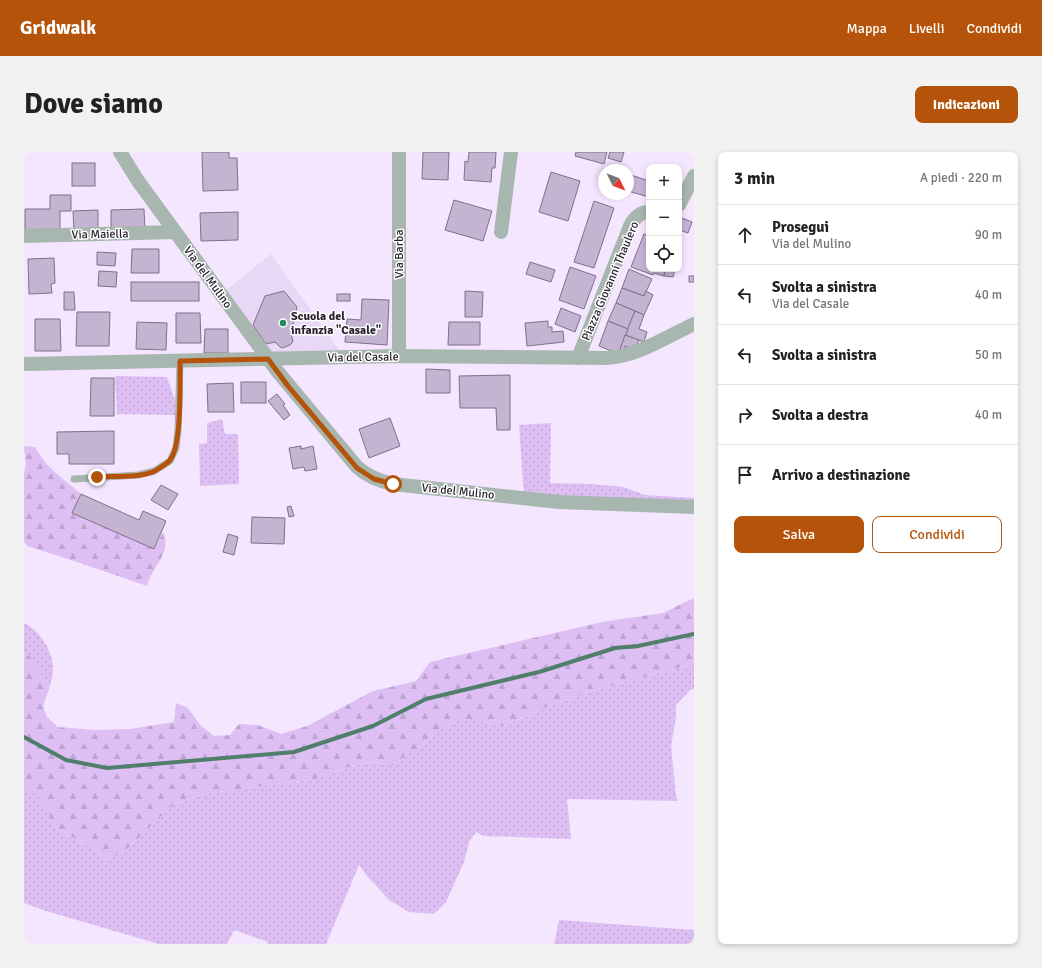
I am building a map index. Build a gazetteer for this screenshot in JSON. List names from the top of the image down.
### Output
{
  "streets": {
    "street": [
      "Via Maiella",
      "Via Barba",
      "Via del Mulino",
      "Piazza Giovanni Thaulero",
      "Via del Casale"
    ]
  },
  "crossings": [
    ["Via Maiella", "Via del Mulino"],
    ["Via Barba", "Via del Casale"],
    ["Via del Mulino", "Via del Casale"],
    ["Piazza Giovanni Thaulero", "Via del Casale"]
  ],
  "places": ["Scuola del infanzia \"Casale\""],
  "north": "bottom right",
  "page": {
    "header": "Gridwalk",
    "nav": ["Mappa", "Livelli", "Condividi"],
    "buttons": [
      "Indicazioni",
      ["Salva", "Condividi"]
    ],
    "title": "Dove siamo",
    "heading": ["3 min", "A piedi · 220 m"],
    "map_buttons": ["+", "−"],
    "list": [
      ["Prosegui", "Via del Mulino", "90 m"],
      ["Svolta a sinistra", "Via del Casale", "40 m"],
      ["Svolta a sinistra", "50 m"],
      ["Svolta a destra", "40 m"],
      "Arrivo a destinazione"
    ]
  }
}
